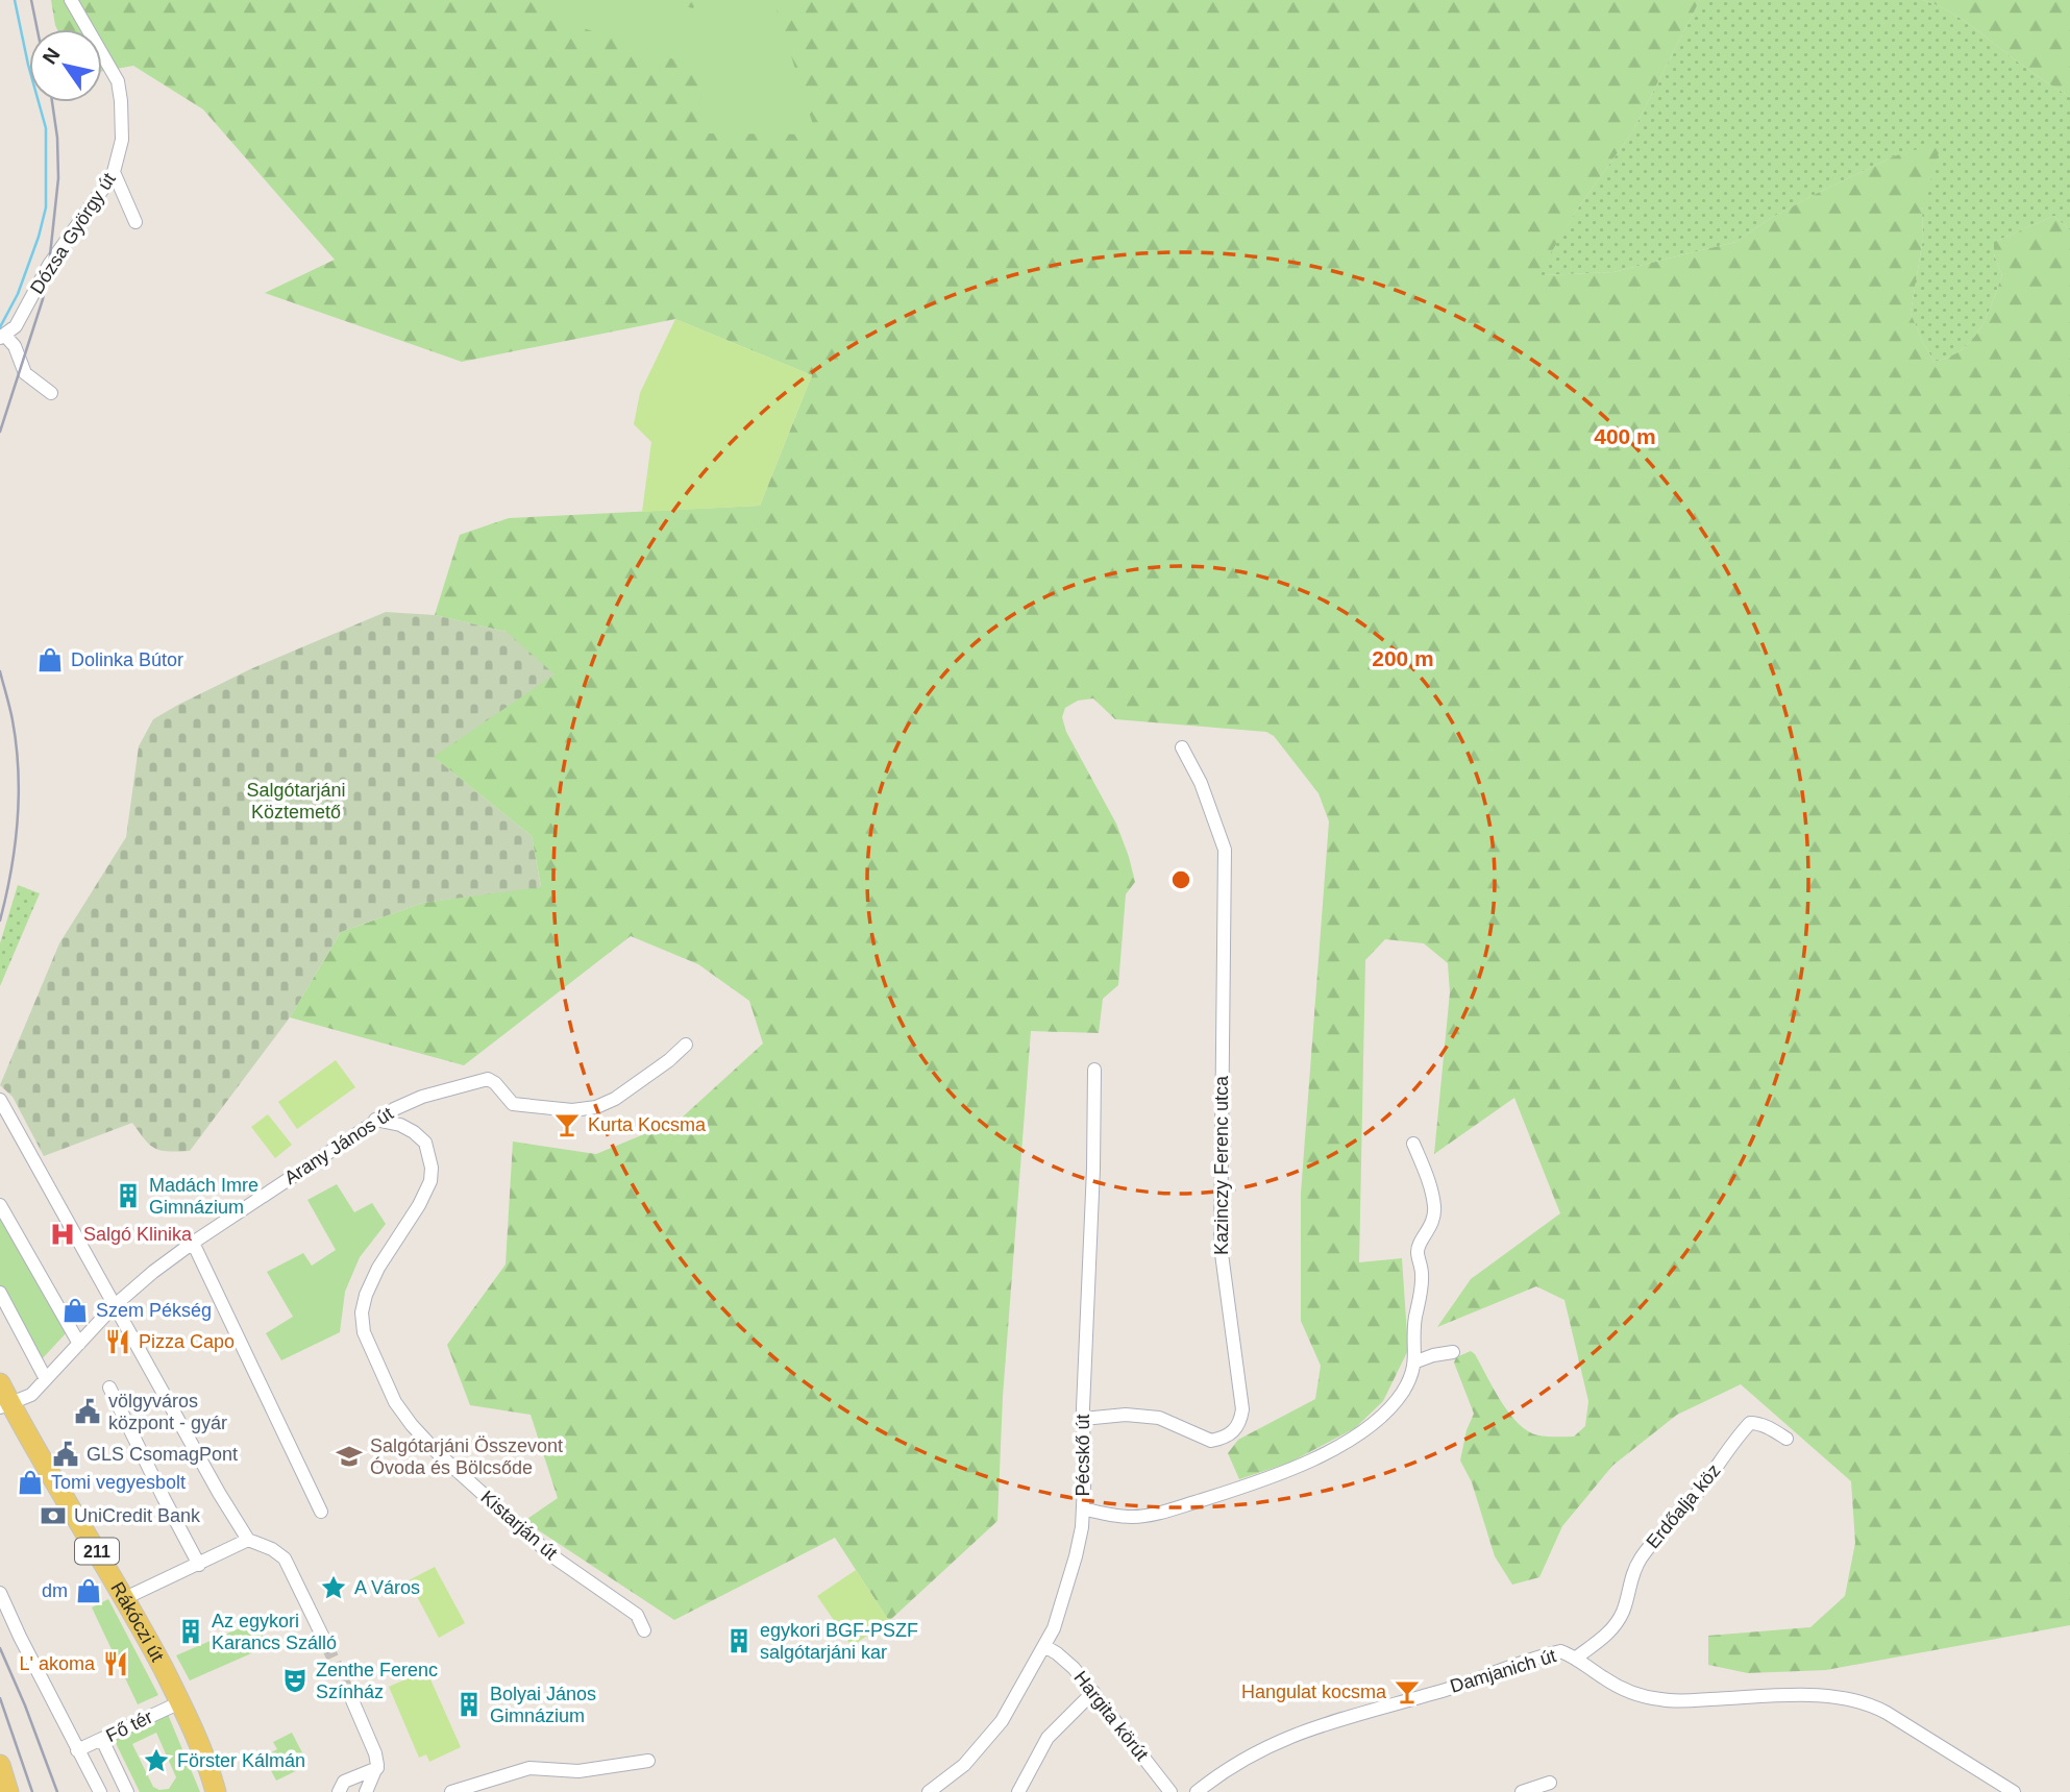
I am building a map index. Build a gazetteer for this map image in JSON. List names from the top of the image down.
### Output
{
  "streets": {
    "main road": ["211", "Rákóczi út"],
    "street": [
      "Dózsa György út",
      "Arany János út",
      "Kazinczy Ferenc utca",
      "Pécskő út",
      "Erdőalja köz",
      "Kistarján út",
      "Damjanich út",
      "Hargita körút",
      "Fő tér"
    ]
  },
  "crossings": [
    ["Arany János út", "Kistarján út"],
    ["Arany János út", "Rákóczi út"],
    ["Kazinczy Ferenc utca", "Pécskő út"],
    ["Pécskő út", "Hargita körút"],
    ["Erdőalja köz", "Damjanich út"],
    ["Rákóczi út", "Fő tér"]
  ],
  "parks": ["Salgótarjáni Köztemető"],
  "places": {
    "shop": [
      "Dolinka Bútor",
      "Szem Pékség",
      "Tomi vegyesbolt",
      "dm"
    ],
    "bar": ["Kurta Kocsma", "Hangulat kocsma"],
    "building": [
      "Madách Imre Gimnázium",
      "Az egykori Karancs Szálló",
      "egykori BGF-PSZF salgótarjáni kar",
      "Bolyai János Gimnázium"
    ],
    "hospital": ["Salgó Klinika"],
    "restaurant": ["Pizza Capo", "L' akoma"],
    "public building": ["völgyváros központ - gyár", "GLS CsomagPont"],
    "school or university": ["Salgótarjáni Összevont Óvoda és Bölcsőde"],
    "bank": ["UniCredit Bank"],
    "place": ["A Város", "Förster Kálmán"],
    "theatre": ["Zenthe Ferenc Színház"]
  },
  "north": "top left",
  "rings": ["400 m", "200 m"]
}
